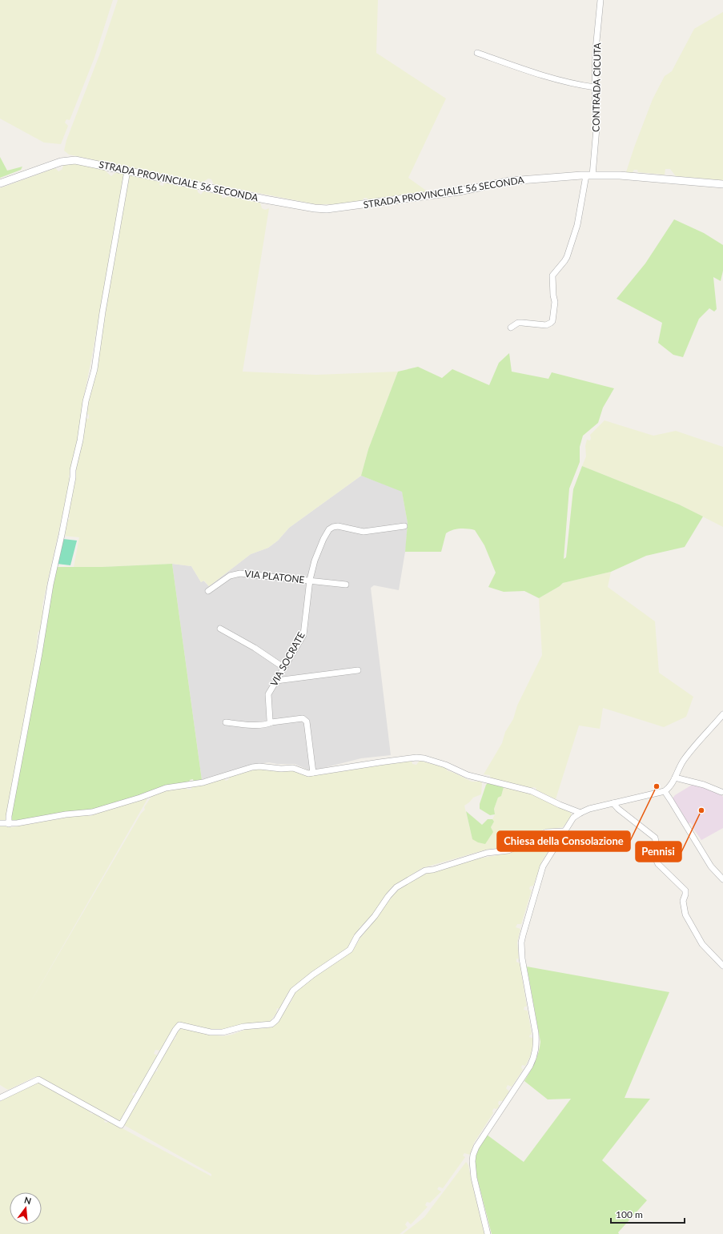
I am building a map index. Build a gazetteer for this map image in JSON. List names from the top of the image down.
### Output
{
  "streets": {
    "street": [
      "CONTRADA CICUTA",
      "STRADA PROVINCIALE 56 SECONDA",
      "VIA PLATONE",
      "VIA SOCRATE"
    ]
  },
  "crossings": [
    ["CONTRADA CICUTA", "STRADA PROVINCIALE 56 SECONDA"],
    ["VIA PLATONE", "VIA SOCRATE"]
  ],
  "places": ["Chiesa della Consolazione", "Pennisi"],
  "scale_bar": "100 m",
  "north": "top"
}
